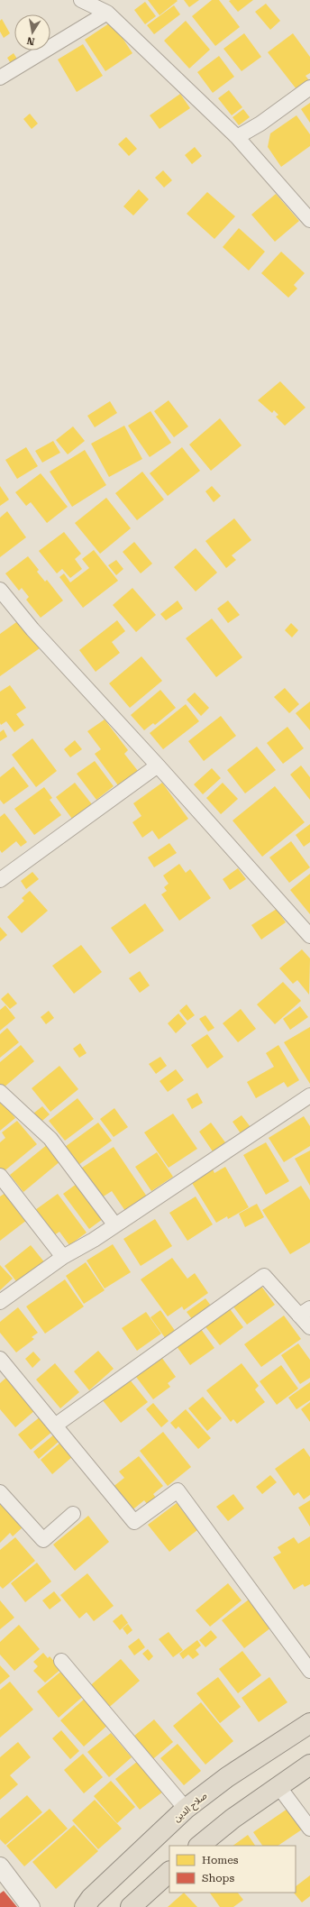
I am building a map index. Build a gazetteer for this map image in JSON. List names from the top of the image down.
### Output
{
  "streets": {
    "highway": ["صلاح الدين"]
  },
  "legend": ["Homes", "Shops"],
  "north": "bottom"
}
